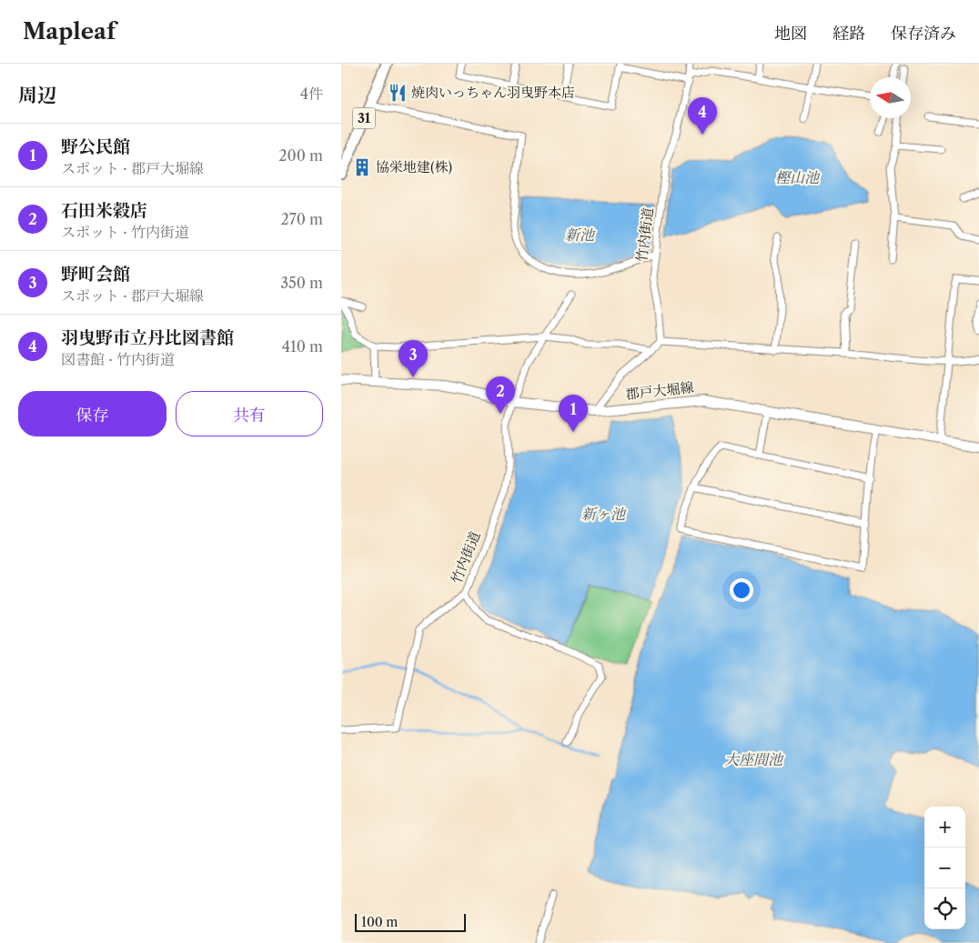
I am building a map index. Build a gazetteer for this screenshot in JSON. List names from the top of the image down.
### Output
{
  "streets": {
    "main road": ["31", "郡戸大堀線"],
    "street": ["竹内街道"]
  },
  "crossings": [
    ["竹内街道", "郡戸大堀線"]
  ],
  "water": [
    "樫山池",
    "新池",
    "新ヶ池",
    "大座間池"
  ],
  "places": {
    "restaurant": ["焼肉いっちゃん羽曳野本店"],
    "building": ["協栄地建(株)"]
  },
  "scale_bar": "100 m",
  "north": "left",
  "page": {
    "header": "Mapleaf",
    "nav": ["地図", "経路", "保存済み"],
    "heading": ["周辺", "4件"],
    "pins": [
      "4",
      "3",
      "2",
      "1"
    ],
    "list": [
      {
        "mark": "1",
        "name": "野公民館",
        "note": "スポット · 郡戸大堀線",
        "value": "200 m"
      },
      {
        "mark": "2",
        "name": "石田米穀店",
        "note": "スポット · 竹内街道",
        "value": "270 m"
      },
      {
        "mark": "3",
        "name": "野町会館",
        "note": "スポット · 郡戸大堀線",
        "value": "350 m"
      },
      {
        "mark": "4",
        "name": "羽曳野市立丹比図書館",
        "note": "図書館 · 竹内街道",
        "value": "410 m"
      }
    ],
    "buttons": ["保存", "共有"],
    "map_buttons": ["+", "−"],
    "scale": "100 m"
  }
}
